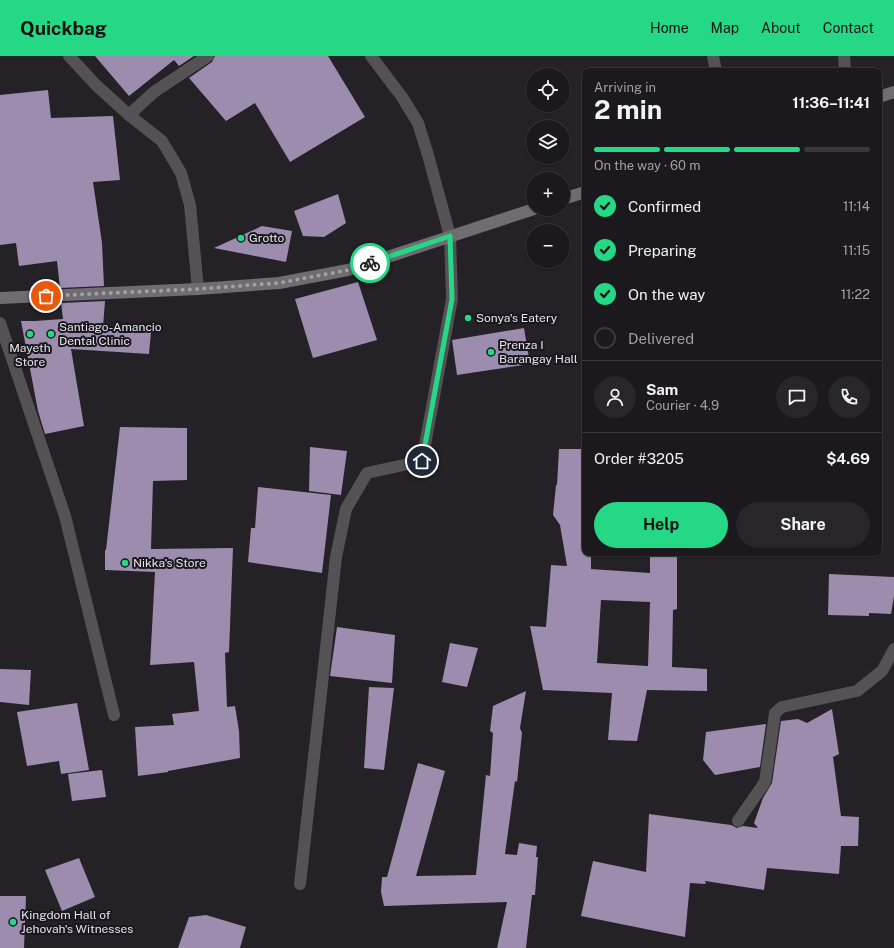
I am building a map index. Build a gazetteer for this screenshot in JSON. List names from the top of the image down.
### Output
{
  "places": [
    "Grotto",
    "Sonya's Eatery",
    "Mayeth Store",
    "Santiago-Amancio Dental Clinic",
    "Prenza I Barangay Hall",
    "Nikka's Store",
    "Kingdom Hall of Jehovah's Witnesses"
  ],
  "page": {
    "header": "Quickbag",
    "nav": [
      "Home",
      "Map",
      "About",
      "Contact"
    ],
    "map_buttons": ["+", "−"],
    "heading": ["2 min", "Arriving in", "11:36–11:41"],
    "panel": [
      "Sam",
      "Courier · 4.9",
      "Order #3205",
      "$4.69"
    ],
    "bar": "On the way · 60 m",
    "list": [
      ["Confirmed", "11:14"],
      ["Preparing", "11:15"],
      ["On the way", "11:22"],
      "Delivered"
    ],
    "buttons": ["Help", "Share"]
  }
}
